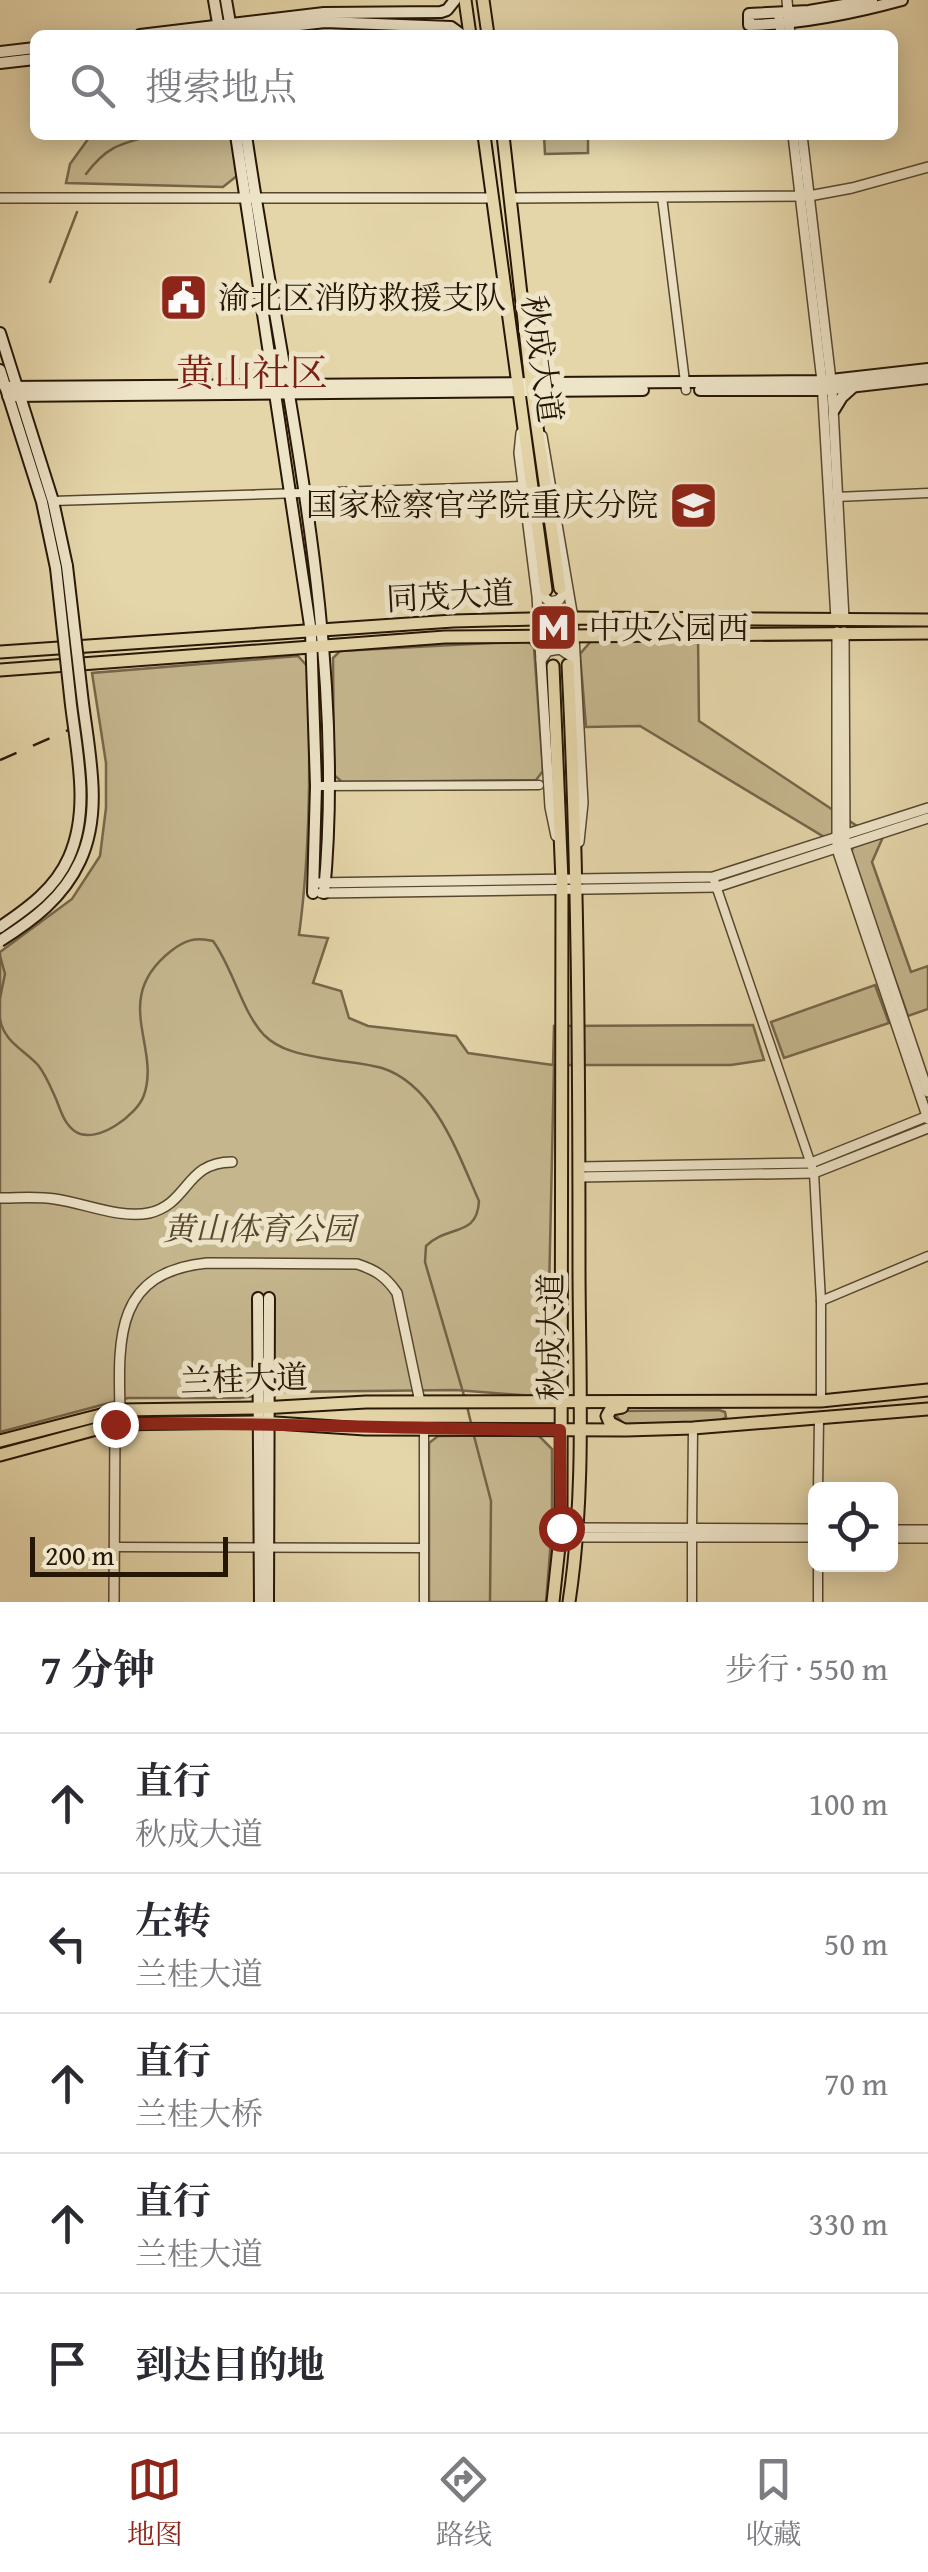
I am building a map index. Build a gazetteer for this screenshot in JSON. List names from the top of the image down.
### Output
{
  "streets": {
    "main road": ["秋成大道", "同茂大道", "兰桂大道"]
  },
  "districts": ["黄山社区"],
  "parks": ["黄山体育公园"],
  "places": {
    "public building": ["渝北区消防救援支队"],
    "school or university": ["国家检察官学院重庆分院"],
    "metro station": ["中央公园西"]
  },
  "scale_bar": "200 m",
  "page": {
    "search": "搜索地点",
    "scale": "200 m",
    "heading": ["7 分钟", "步行 · 550 m"],
    "list": [
      ["直行", "秋成大道", "100 m"],
      ["左转", "兰桂大道", "50 m"],
      ["直行", "兰桂大桥", "70 m"],
      ["直行", "兰桂大道", "330 m"],
      "到达目的地"
    ],
    "nav": ["地图", "路线", "收藏"]
  }
}
